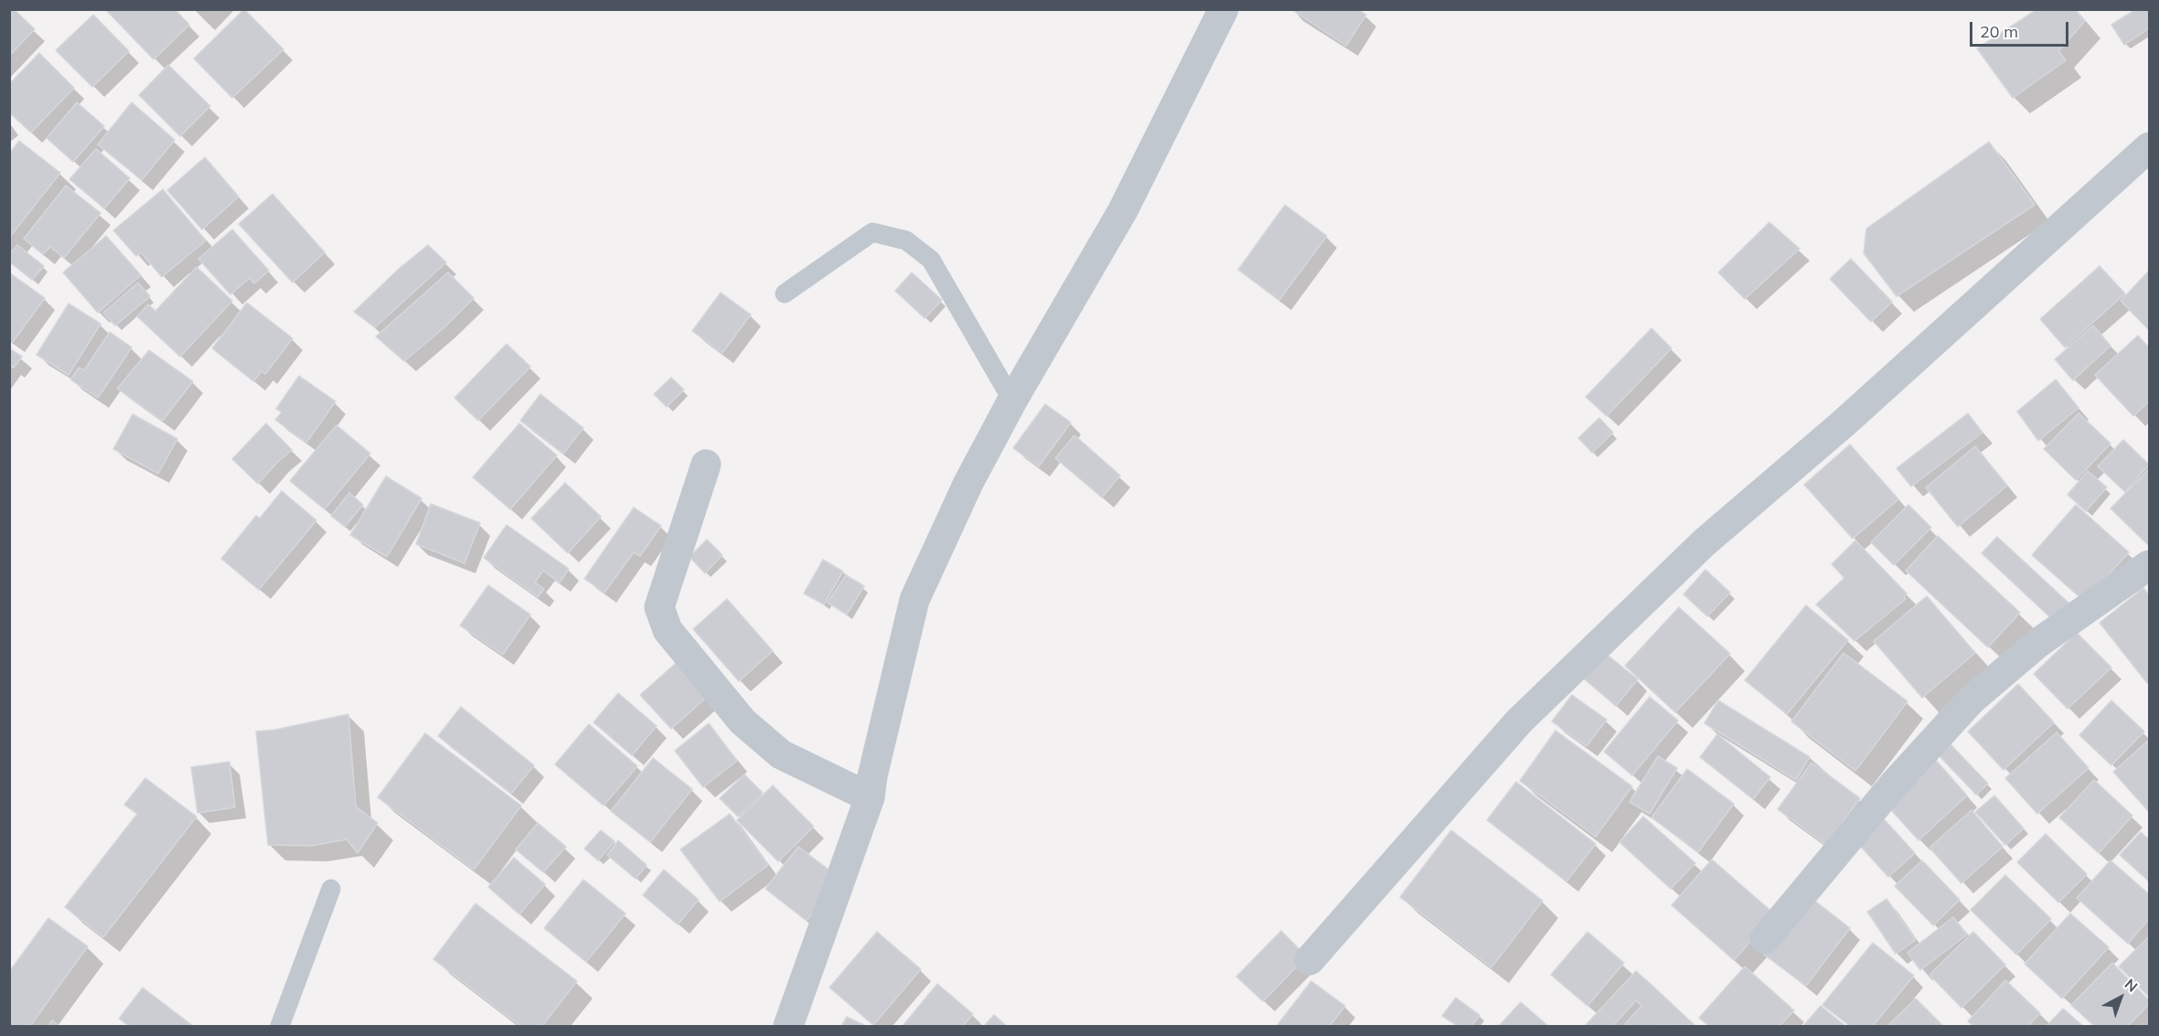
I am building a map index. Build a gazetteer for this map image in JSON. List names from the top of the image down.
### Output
{
  "scale_bar": "20 m",
  "north": "top right"
}
